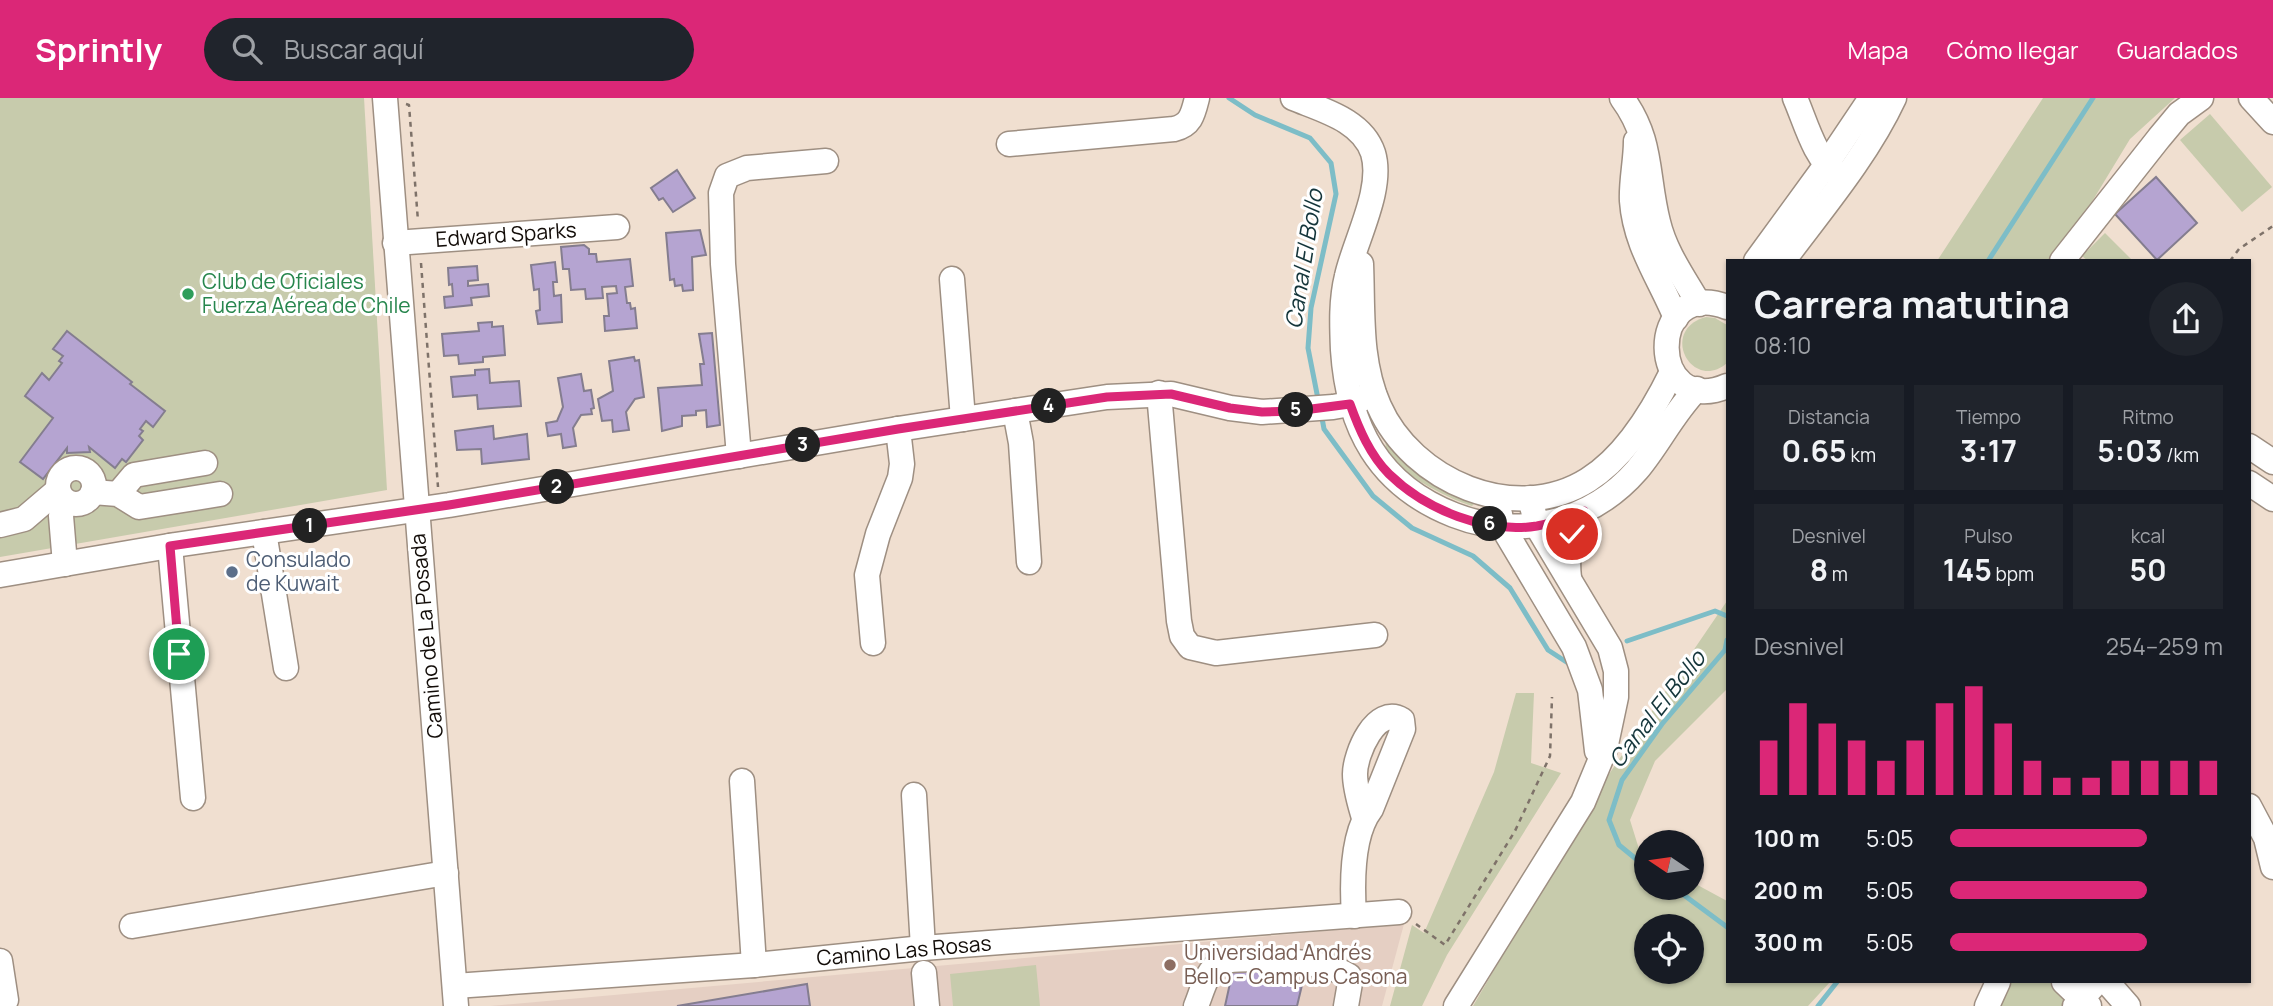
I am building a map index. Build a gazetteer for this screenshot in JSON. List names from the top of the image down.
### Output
{
  "streets": {
    "street": ["Edward Sparks", "Camino de La Posada", "Camino Las Rosas"]
  },
  "crossings": [
    ["Edward Sparks", "Camino de La Posada"],
    ["Camino de La Posada", "Camino Las Rosas"]
  ],
  "water": ["Canal El Bollo"],
  "places": ["Club de Oficiales Fuerza Aérea de Chile", "Consulado de Kuwait", "Universidad Andrés Bello - Campus Casona"],
  "north": "left",
  "page": {
    "header": "Sprintly",
    "search": "Buscar aquí",
    "nav": ["Mapa", "Cómo llegar", "Guardados"],
    "heading": ["Carrera matutina", "08:10"],
    "stats": [
      ["Distancia", "0.65 km"],
      ["Tiempo", "3:17"],
      ["Ritmo", "5:03 /km"],
      ["Desnivel", "8 m"],
      ["Pulso", "145 bpm"],
      ["kcal", "50"]
    ],
    "pins": [
      "4",
      "5",
      "3",
      "2",
      "6",
      "1"
    ],
    "chart": ["Desnivel", "254–259 m"],
    "list": [
      {
        "name": "100 m",
        "note": "5:05"
      },
      {
        "name": "200 m",
        "note": "5:05"
      },
      {
        "name": "300 m",
        "note": "5:05"
      }
    ]
  }
}
